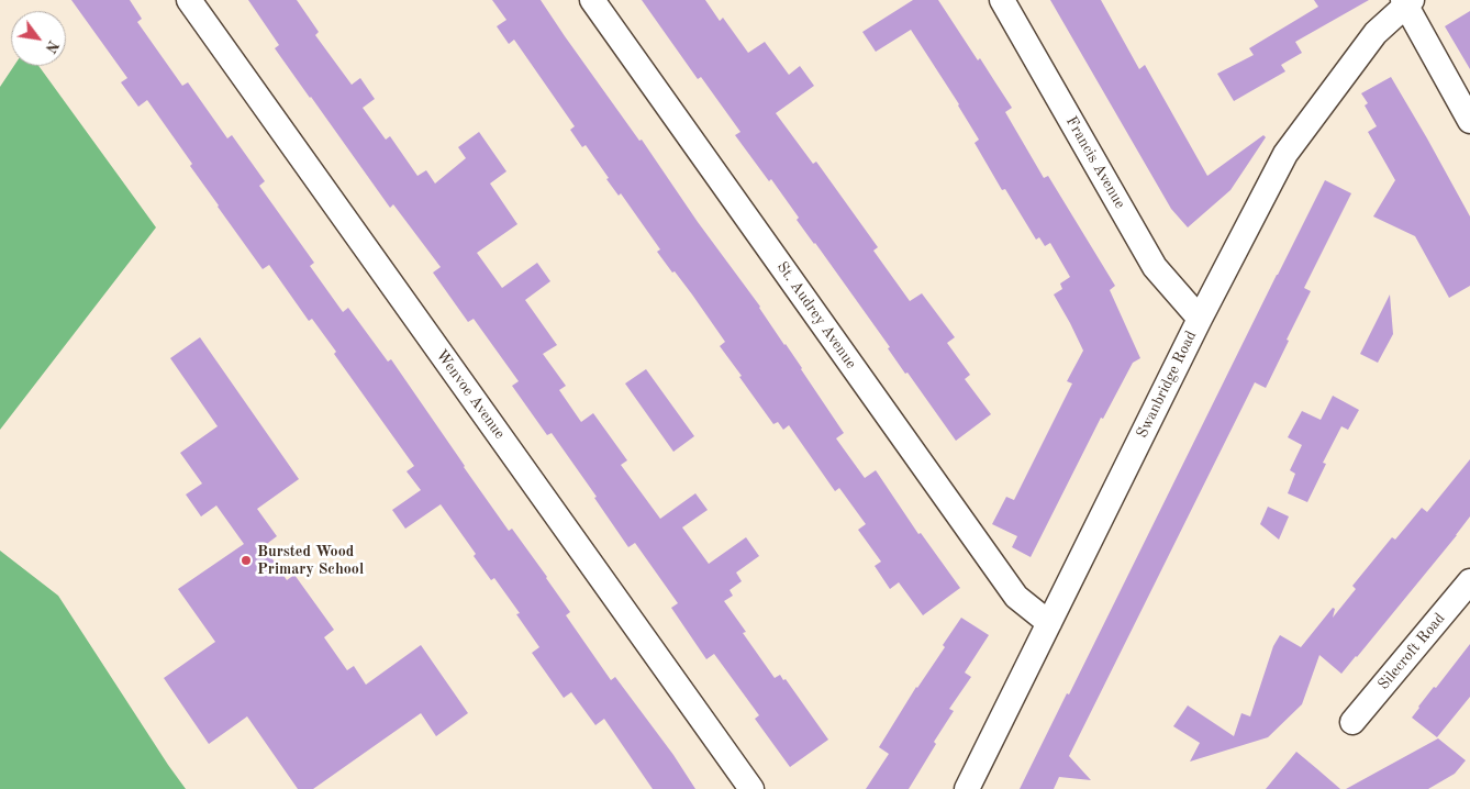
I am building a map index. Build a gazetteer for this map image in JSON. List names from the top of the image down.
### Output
{
  "streets": {
    "street": [
      "Francis Avenue",
      "St. Audrey Avenue",
      "Swanbridge Road",
      "Wenvoe Avenue",
      "Silecroft Road"
    ]
  },
  "crossings": [
    ["Francis Avenue", "Swanbridge Road"],
    ["St. Audrey Avenue", "Swanbridge Road"]
  ],
  "places": ["Bursted Wood Primary School"],
  "north": "bottom right"
}
